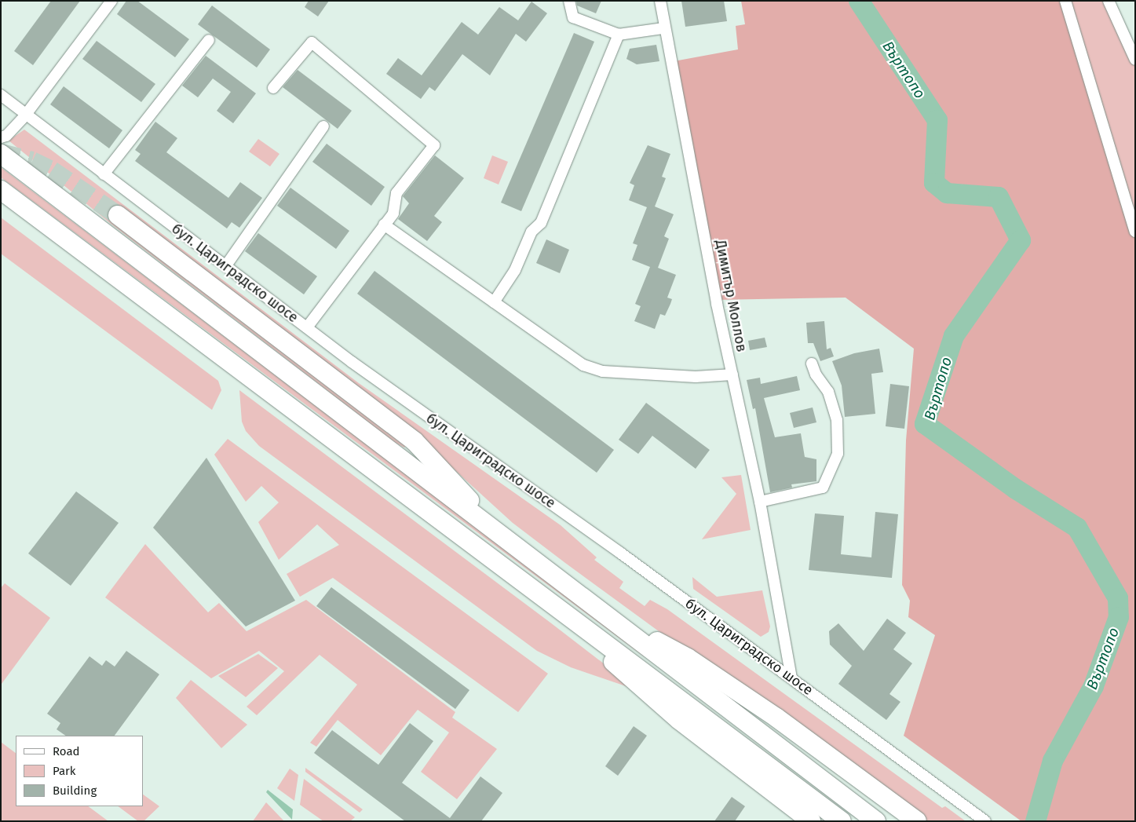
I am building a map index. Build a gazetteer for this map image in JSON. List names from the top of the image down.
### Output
{
  "streets": {
    "street": ["бул. Цариградско шосе", "Димитър Моллов"]
  },
  "crossings": [
    ["бул. Цариградско шосе", "Димитър Моллов"]
  ],
  "water": ["Въртопо"],
  "legend": ["Road", "Park", "Building"]
}
